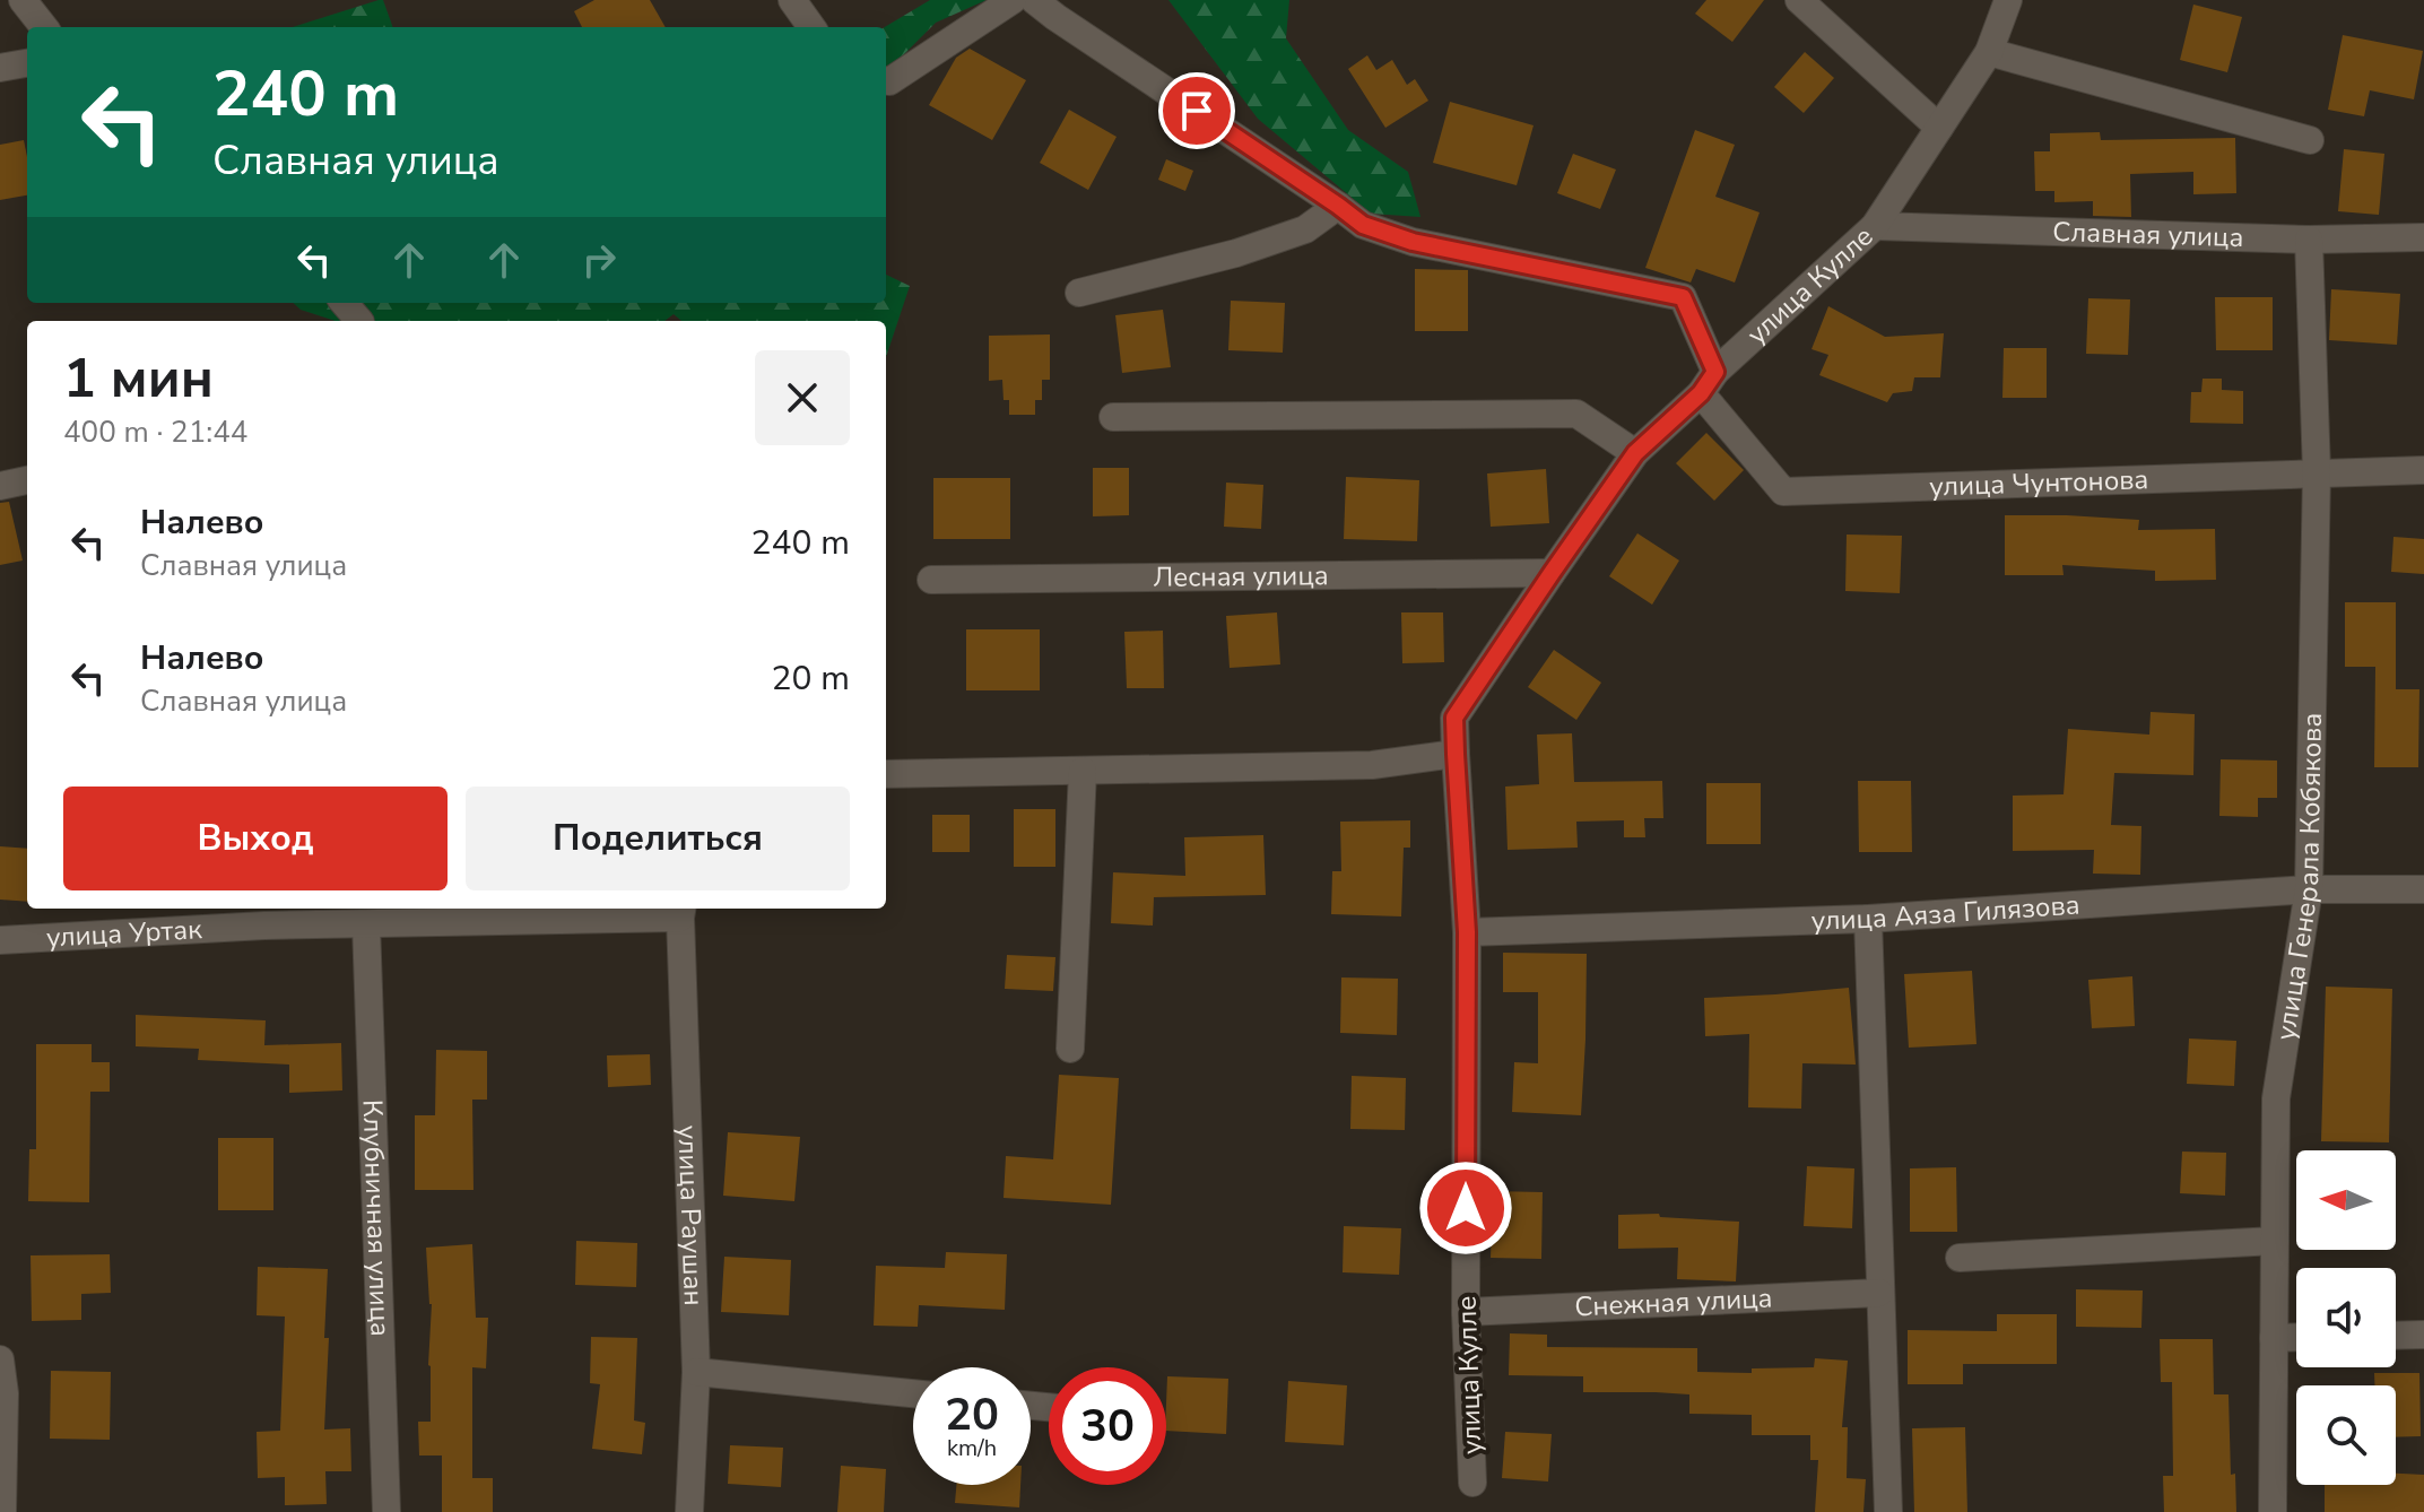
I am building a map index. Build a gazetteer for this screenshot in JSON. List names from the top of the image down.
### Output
{
  "streets": {
    "street": [
      "Славная улица",
      "улица Кулле",
      "улица Чунтонова",
      "Лесная улица",
      "улица Генерала Кобякова",
      "улица Аяза Гилязова",
      "улица Уртак",
      "улица Раушан",
      "Клубничная улица",
      "Снежная улица"
    ]
  },
  "crossings": [
    ["Славная улица", "улица Кулле"],
    ["Славная улица", "улица Генерала Кобякова"],
    ["улица Кулле", "улица Чунтонова"],
    ["улица Кулле", "Лесная улица"],
    ["улица Кулле", "улица Аяза Гилязова"],
    ["улица Кулле", "Снежная улица"],
    ["улица Чунтонова", "улица Генерала Кобякова"],
    ["улица Генерала Кобякова", "улица Аяза Гилязова"],
    ["улица Уртак", "улица Раушан"],
    ["улица Уртак", "Клубничная улица"]
  ],
  "north": "left",
  "page": {
    "turn": ["240 m", "Славная улица"],
    "heading": ["1 мин", "400 m · 21:44"],
    "list": [
      {
        "name": "Налево",
        "note": "Славная улица",
        "value": "240 m"
      },
      {
        "name": "Налево",
        "note": "Славная улица",
        "value": "20 m"
      }
    ],
    "buttons": ["Выход", "Поделиться"],
    "speed": "20 km/h",
    "limit": "30"
  }
}
